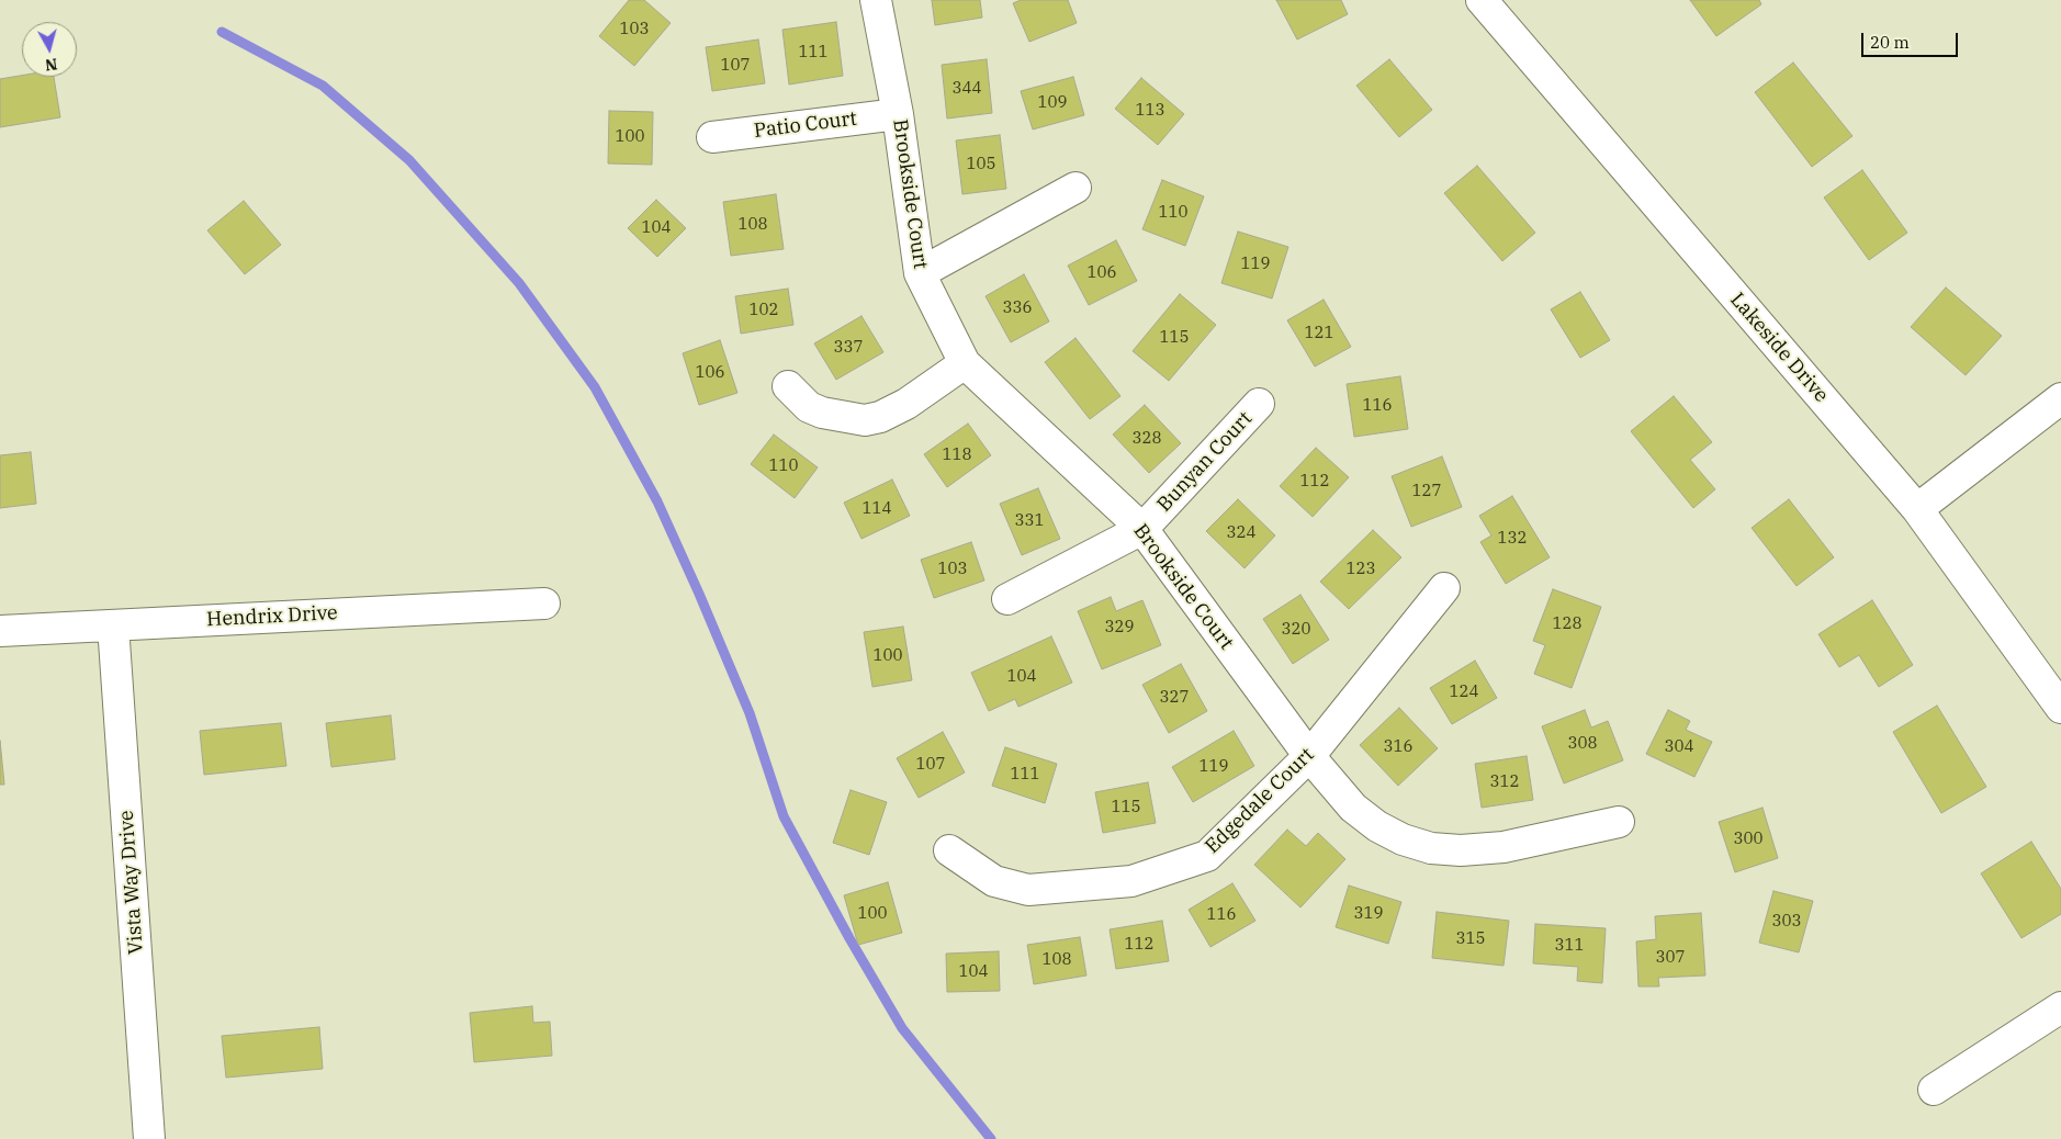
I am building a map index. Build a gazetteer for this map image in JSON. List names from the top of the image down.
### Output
{
  "streets": {
    "street": [
      "Patio Court",
      "Brookside Court",
      "Lakeside Drive",
      "Bunyan Court",
      "Hendrix Drive",
      "Edgedale Court",
      "Vista Way Drive"
    ]
  },
  "crossings": [
    ["Patio Court", "Brookside Court"],
    ["Brookside Court", "Bunyan Court"],
    ["Brookside Court", "Edgedale Court"],
    ["Hendrix Drive", "Vista Way Drive"]
  ],
  "house_numbers": [
    "103",
    "111",
    "107",
    "344",
    "109",
    "113",
    "100",
    "105",
    "110",
    "108",
    "104",
    "119",
    "106",
    "336",
    "102",
    "121",
    "115",
    "337",
    "106",
    "116",
    "328",
    "118",
    "110",
    "112",
    "127",
    "114",
    "331",
    "324",
    "132",
    "103",
    "123",
    "128",
    "329",
    "320",
    "100",
    "104",
    "124",
    "327",
    "308",
    "316",
    "304",
    "107",
    "119",
    "111",
    "312",
    "115",
    "300",
    "100",
    "319",
    "116",
    "303",
    "315",
    "112",
    "311",
    "307",
    "108",
    "104"
  ],
  "scale_bar": "20 m",
  "north": "bottom"
}
